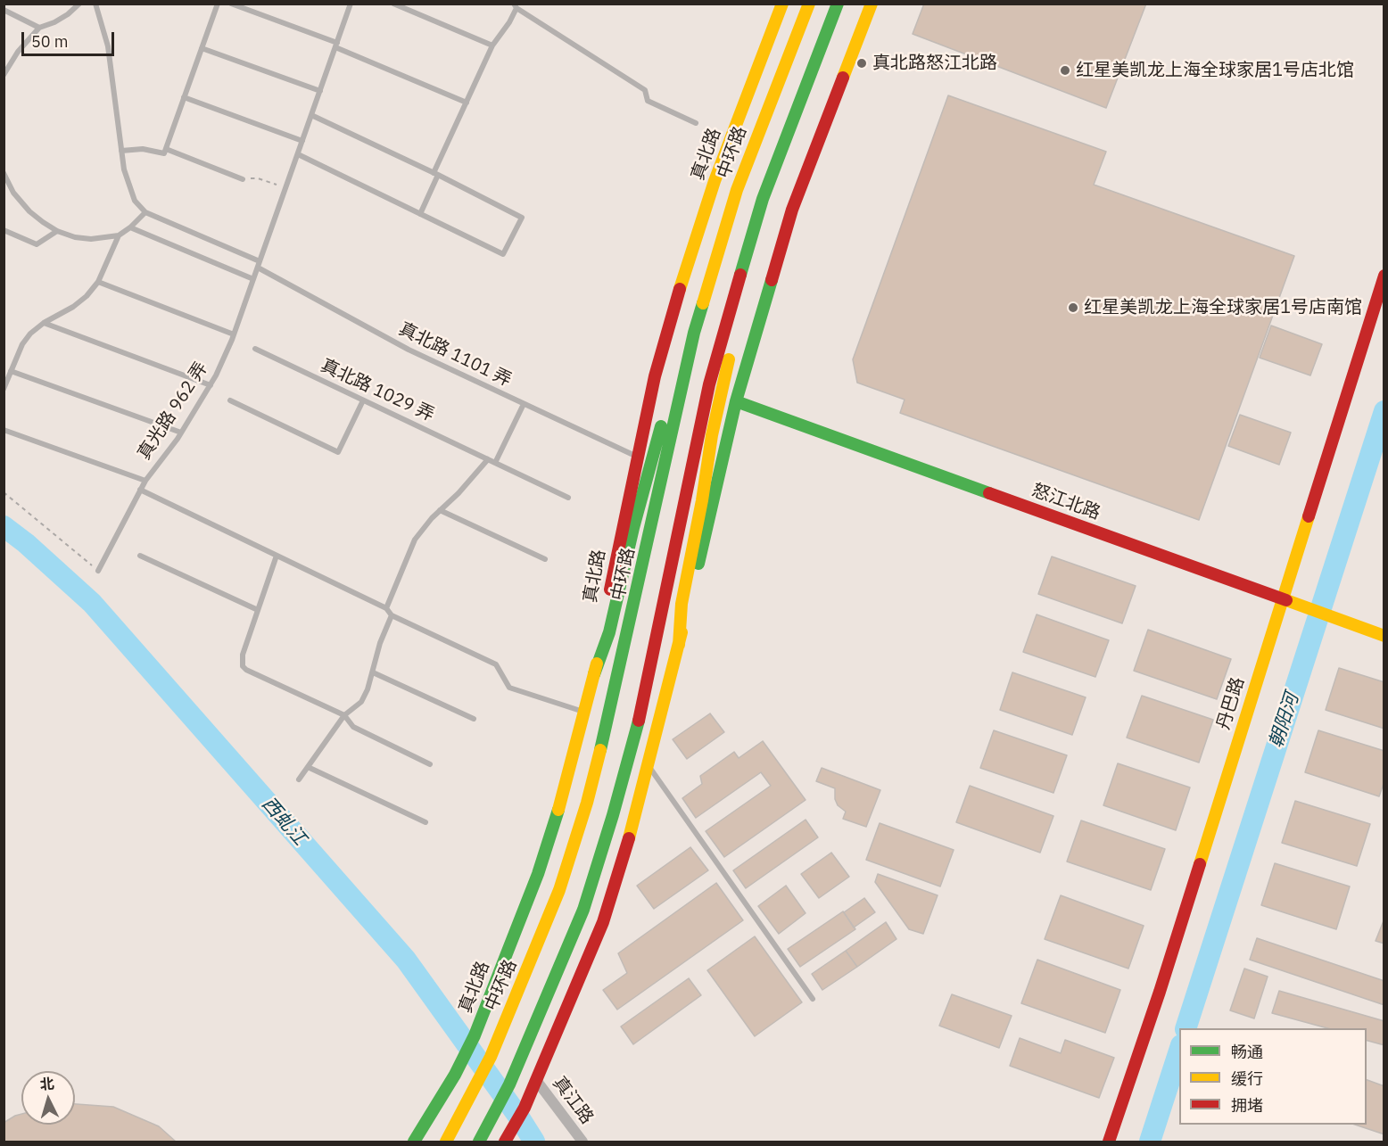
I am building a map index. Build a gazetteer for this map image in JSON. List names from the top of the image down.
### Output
{
  "streets": {
    "main road": [
      "中环路",
      "真北路",
      "怒江北路",
      "丹巴路"
    ],
    "street": ["真江路"],
    "lane": ["真北路 1101 弄", "真北路 1029 弄", "真光路 962 弄"]
  },
  "crossings": [
    ["真北路", "真北路 1101 弄"],
    ["真北路 1101 弄", "真光路 962 弄"],
    ["怒江北路", "丹巴路"]
  ],
  "water": ["朝阳河", "西虬江"],
  "places": ["真北路怒江北路", "红星美凯龙上海全球家居1号店北馆", "红星美凯龙上海全球家居1号店南馆"],
  "legend": ["畅通", "缓行", "拥堵"],
  "scale_bar": "50 m",
  "north": "top"
}
